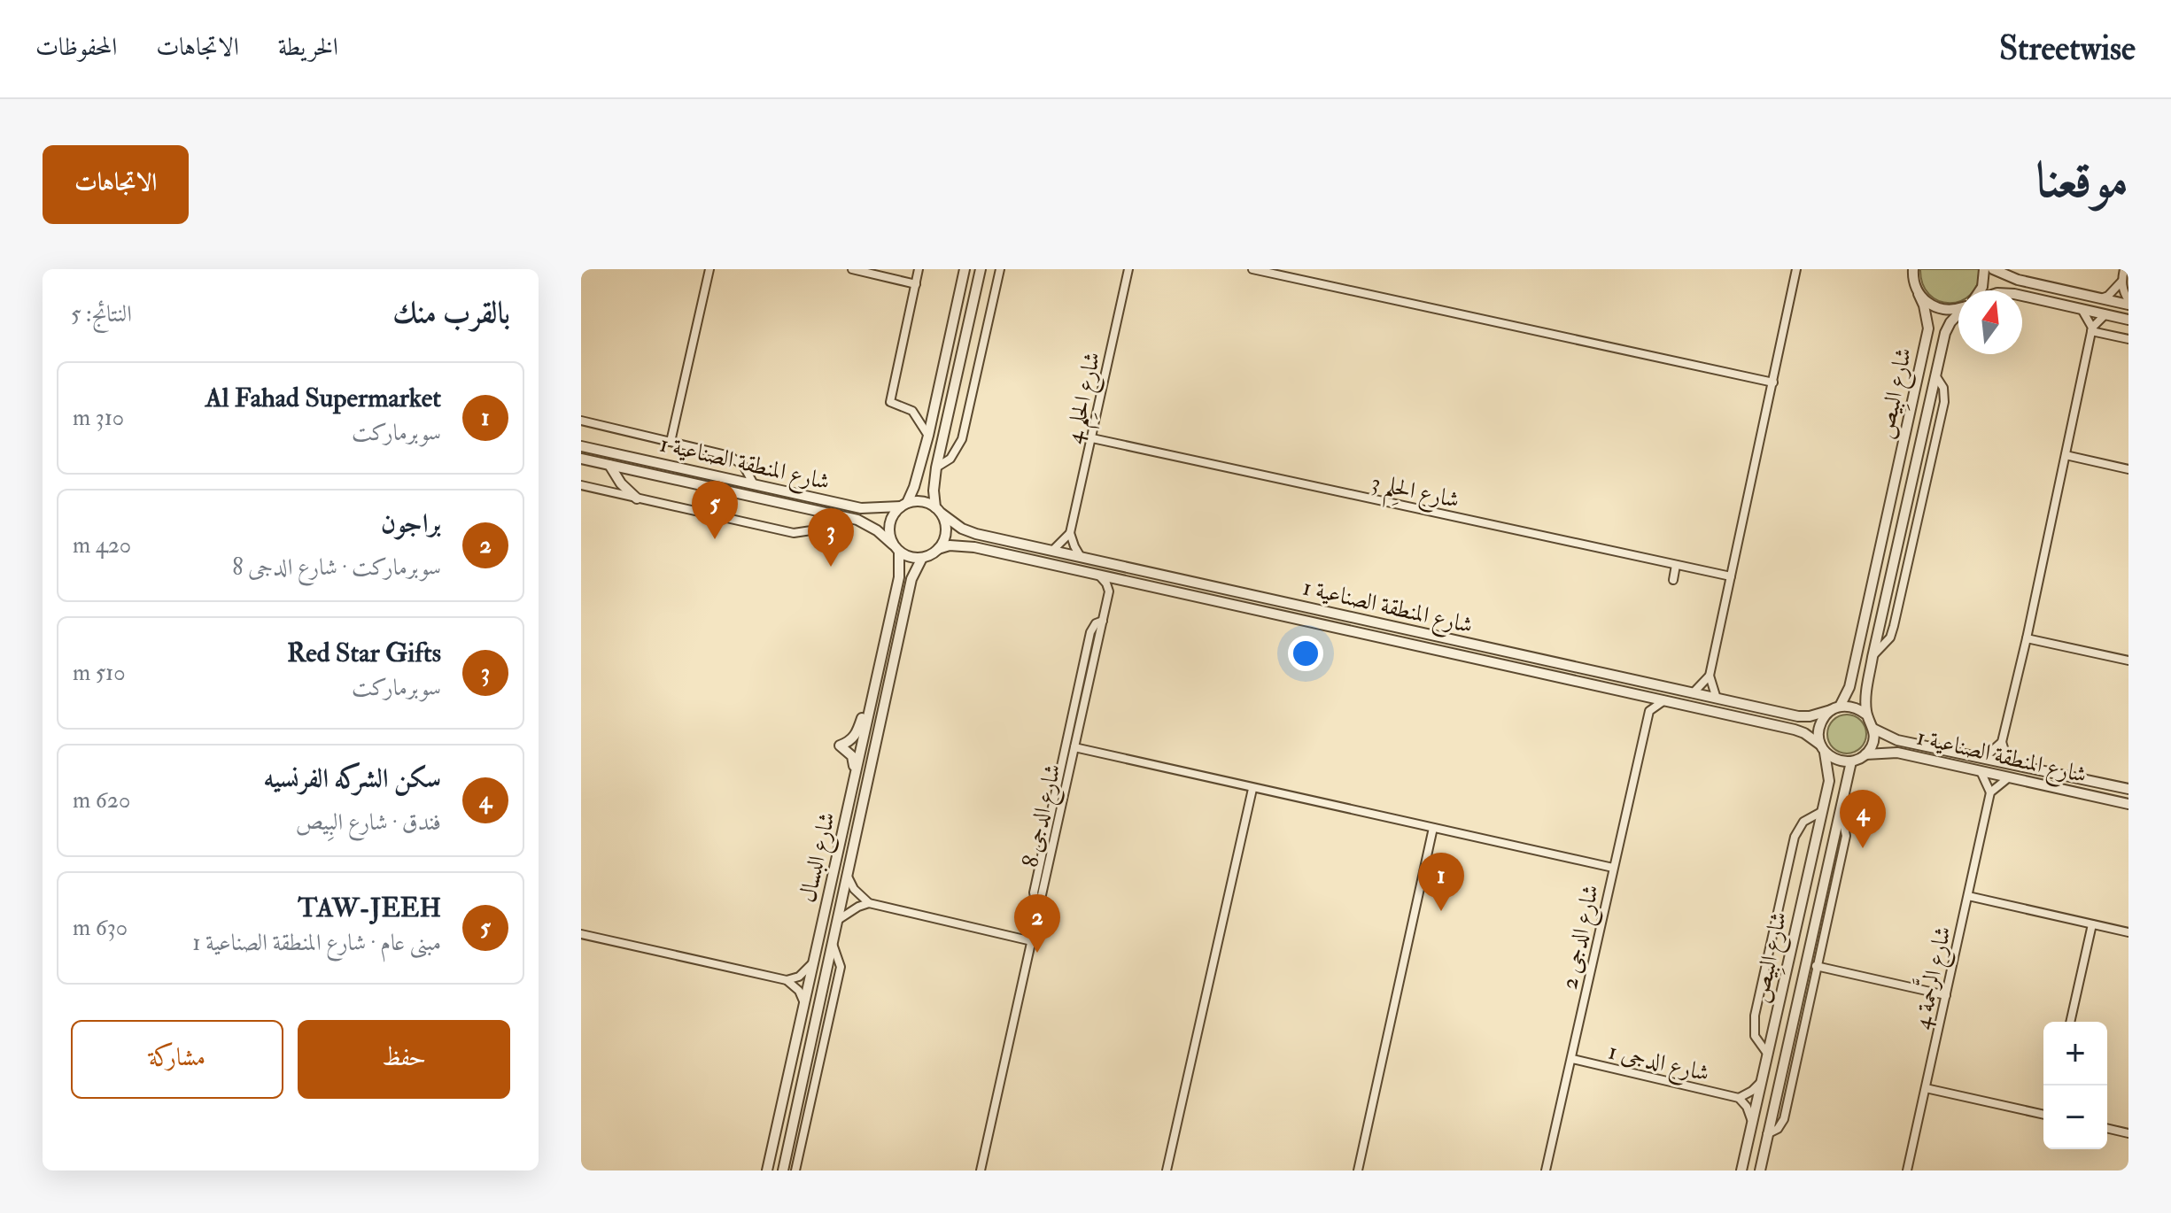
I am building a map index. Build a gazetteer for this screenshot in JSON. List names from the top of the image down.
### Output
{
  "streets": {
    "street": [
      "شارع البِيص",
      "شارع الحِلم 4",
      "شارع المنطقة الصناعية 1",
      "شارع الحِلم 3",
      "شارع الدجى 8",
      "شارع البسال",
      "شارع الدجى 2",
      "شارع الرَّحمة 4",
      "شارع الدجى 1"
    ]
  },
  "crossings": [
    ["شارع البِيص", "شارع المنطقة الصناعية 1"],
    ["شارع الحِلم 4", "شارع الحِلم 3"],
    ["شارع المنطقة الصناعية 1", "شارع البسال"],
    ["شارع الدجى 2", "شارع الدجى 1"]
  ],
  "north": "top",
  "page": {
    "header": "Streetwise",
    "nav": ["الخريطة", "الاتجاهات", "المحفوظات"],
    "title": "موقعنا",
    "buttons": [
      "الاتجاهات",
      ["حفظ", "مشاركة"]
    ],
    "heading": ["بالقرب منك", "النتائج: 5"],
    "list": [
      {
        "mark": "1",
        "name": "Al Fahad Supermarket",
        "note": "سوبرماركت",
        "value": "310 m"
      },
      {
        "mark": "2",
        "name": "براجون",
        "note": "سوبرماركت · شارع الدجى 8",
        "value": "420 m"
      },
      {
        "mark": "3",
        "name": "Red Star Gifts",
        "note": "سوبرماركت",
        "value": "510 m"
      },
      {
        "mark": "4",
        "name": "سكن الشركه الفرنسيه",
        "note": "فندق · شارع البِيص",
        "value": "620 m"
      },
      {
        "mark": "5",
        "name": "TAW-JEEH",
        "note": "مبنى عام · شارع المنطقة الصناعية 1",
        "value": "630 m"
      }
    ],
    "pins": [
      "5",
      "3",
      "4",
      "1",
      "2"
    ],
    "map_buttons": ["+", "−"]
  }
}
